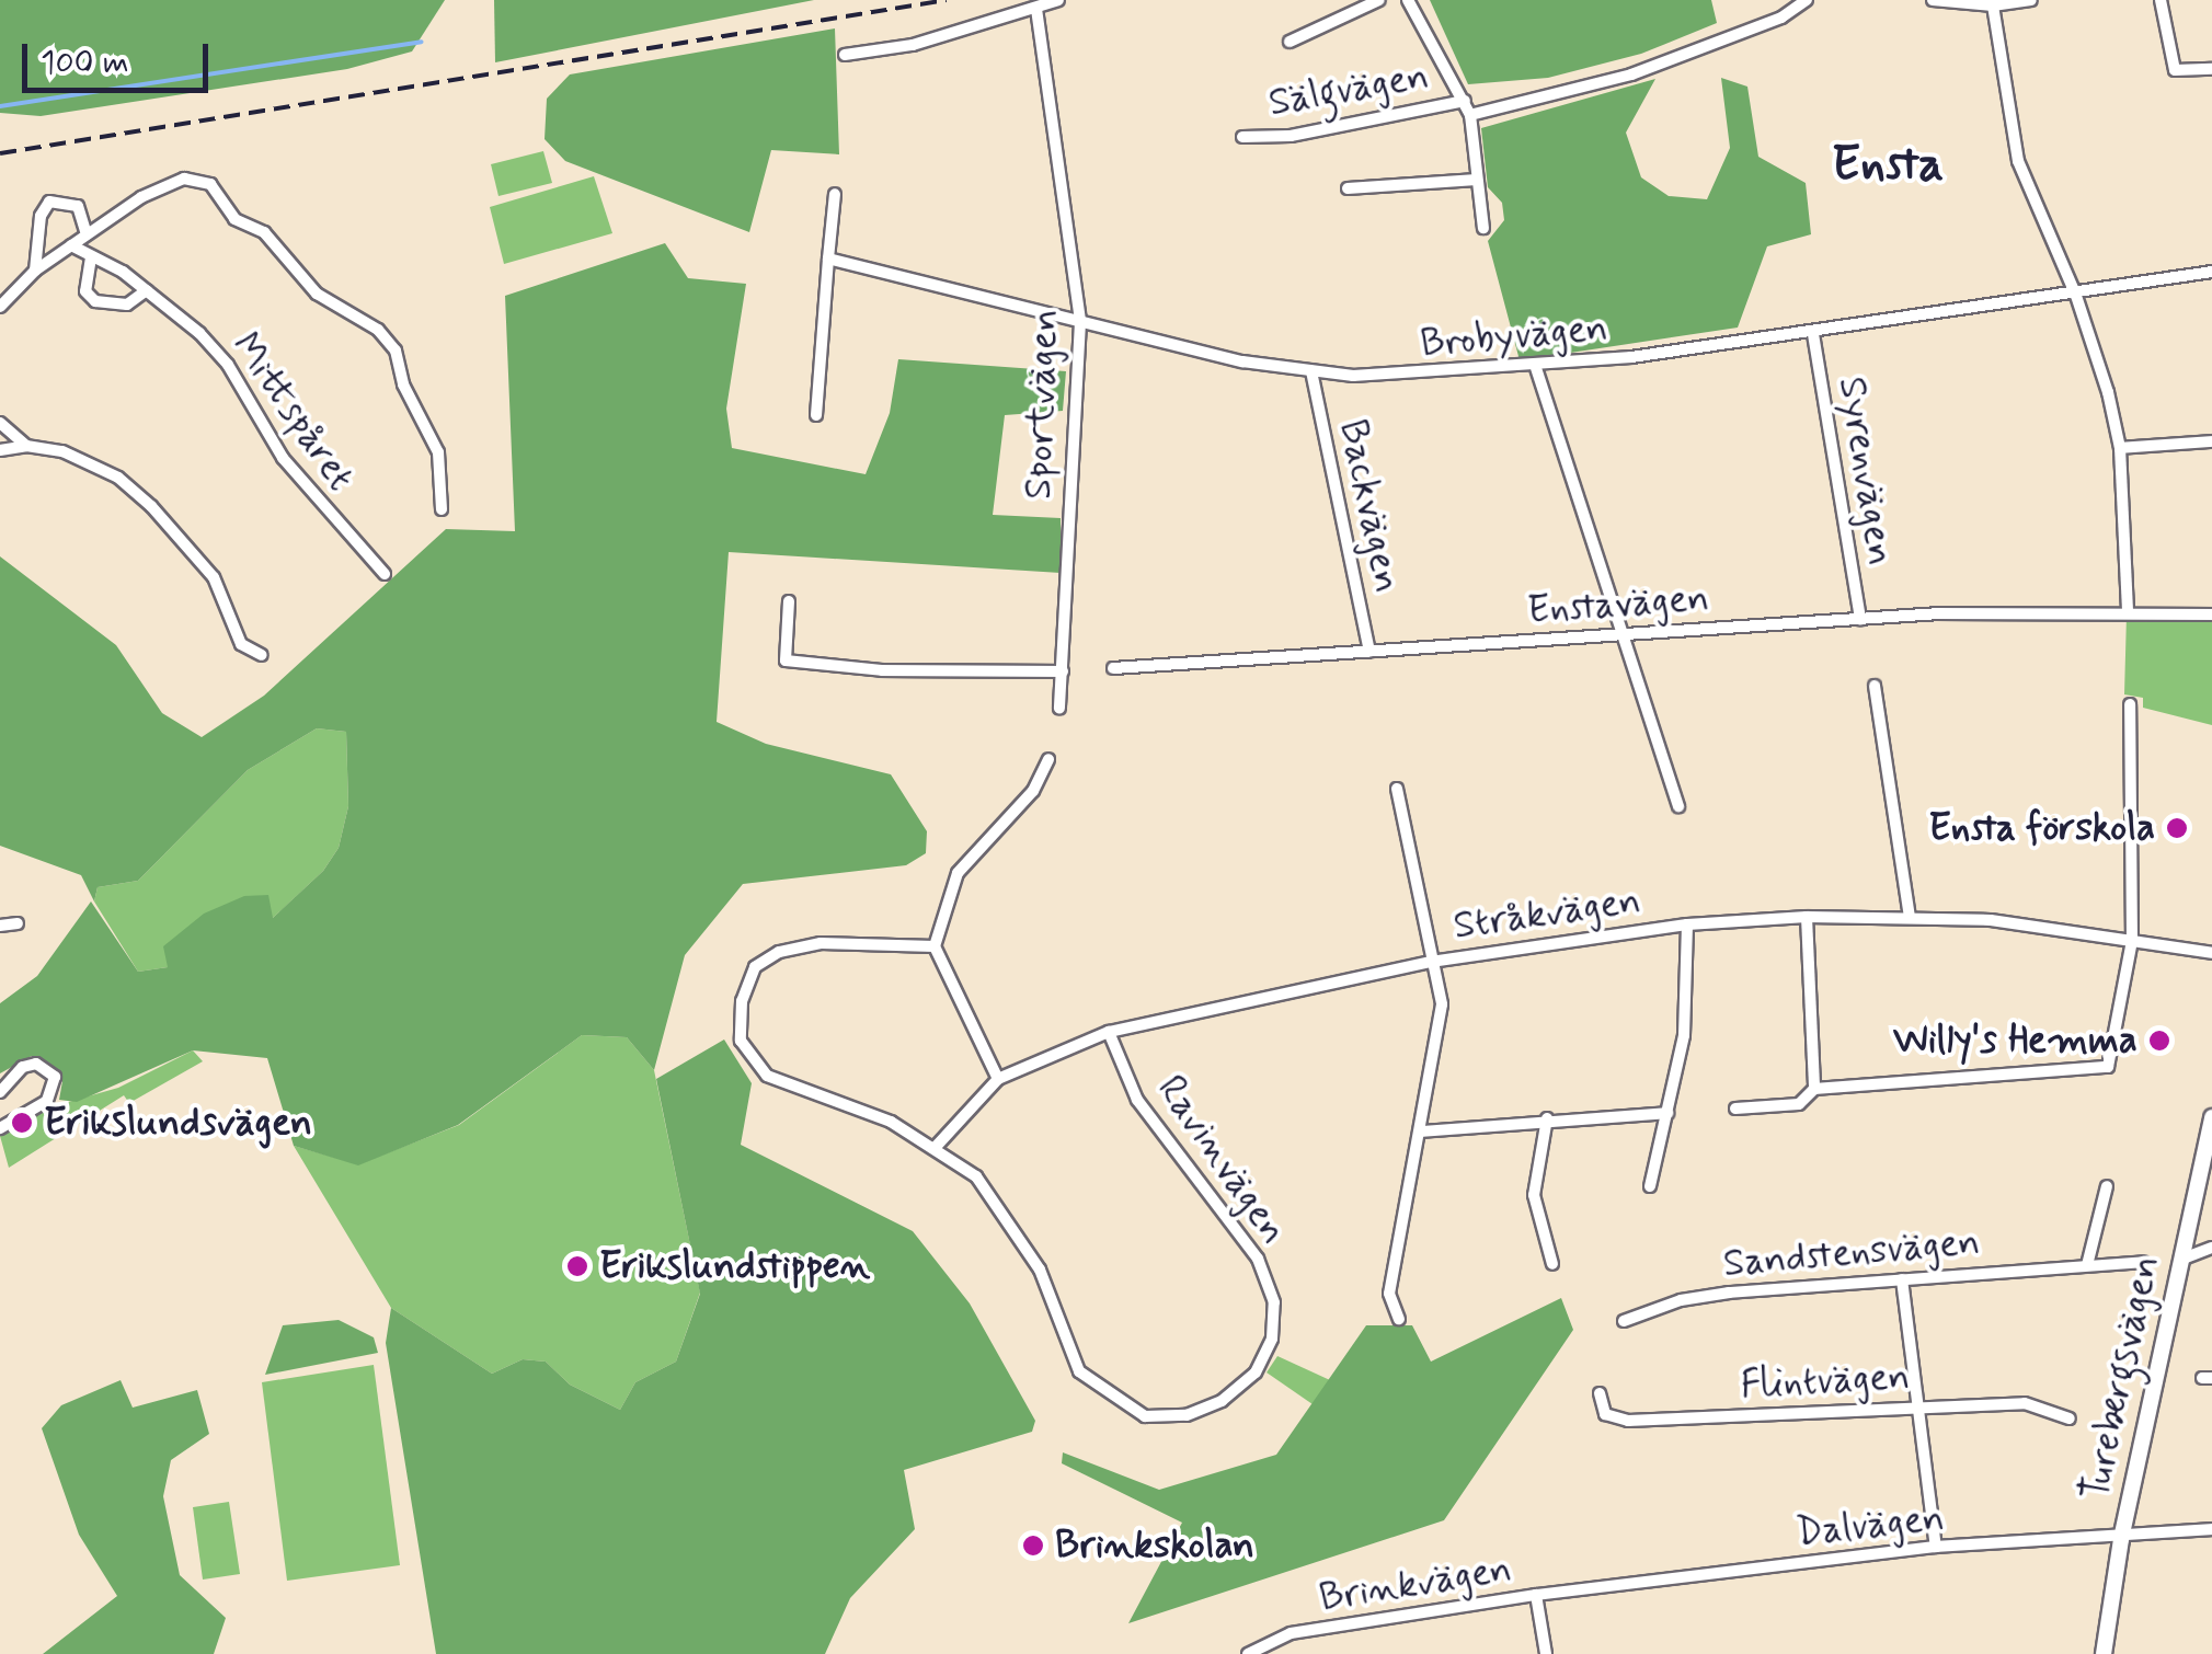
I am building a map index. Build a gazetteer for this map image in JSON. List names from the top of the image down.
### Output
{
  "streets": {
    "street": [
      "Sälgvägen",
      "Brobyvägen",
      "Sportvägen",
      "Mittspåret",
      "Syrenvägen",
      "Backvägen",
      "Enstavägen",
      "Stråkvägen",
      "Ravinvägen",
      "Sandstensvägen",
      "Turebergsvägen",
      "Flintvägen",
      "Dalvägen",
      "Brinkvägen"
    ]
  },
  "crossings": [
    ["Brobyvägen", "Sportvägen"],
    ["Brobyvägen", "Syrenvägen"],
    ["Brobyvägen", "Backvägen"],
    ["Syrenvägen", "Enstavägen"],
    ["Backvägen", "Enstavägen"],
    ["Stråkvägen", "Ravinvägen"],
    ["Turebergsvägen", "Dalvägen"],
    ["Dalvägen", "Brinkvägen"]
  ],
  "districts": ["Ensta"],
  "places": [
    "Ensta förskola",
    "Willy's Hemma",
    "Erikslundsvägen",
    "Erikslundstippen",
    "Brinkskolan"
  ],
  "scale_bar": "100 m"
}
